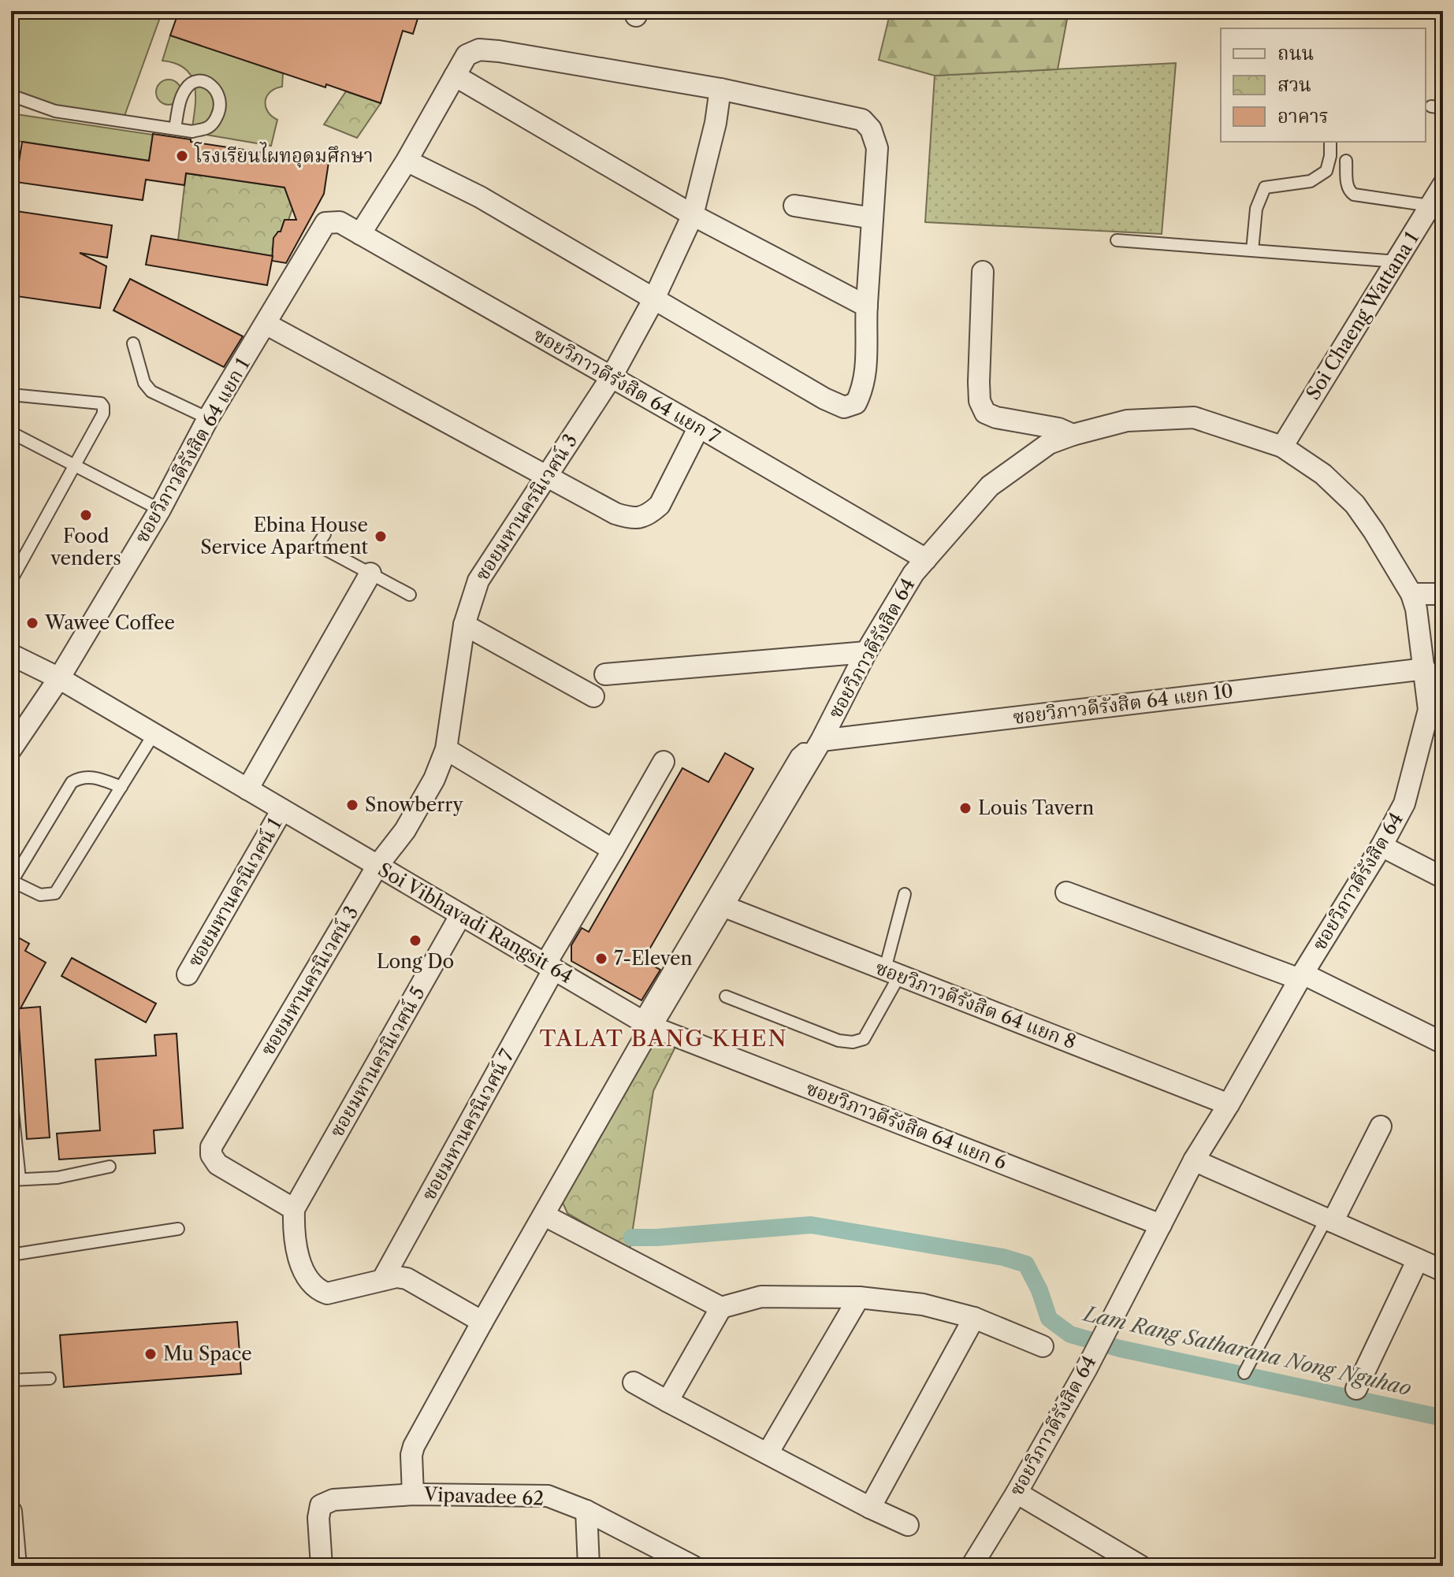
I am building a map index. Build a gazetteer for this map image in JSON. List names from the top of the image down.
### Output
{
  "streets": {
    "street": [
      "Soi Chaeng Wattana 1",
      "ซอยวิภาวดีรังสิต 64 แยก 7",
      "ซอยวิภาวดีรังสิต 64 แยก 1",
      "ซอยมหานครนิเวศน์ 3",
      "ซอยวิภาวดีรังสิต 64",
      "ซอยวิภาวดีรังสิต 64 แยก 10",
      "ซอยมหานครนิเวศน์ 1",
      "Soi Vibhavadi Rangsit 64",
      "ซอยวิภาวดีรังสิต 64 แยก 8",
      "ซอยมหานครนิเวศน์ 5",
      "ซอยมหานครนิเวศน์ 7",
      "ซอยวิภาวดีรังสิต 64 แยก 6",
      "Vipavadee 62"
    ]
  },
  "crossings": [
    ["Soi Chaeng Wattana 1", "ซอยวิภาวดีรังสิต 64"],
    ["ซอยวิภาวดีรังสิต 64 แยก 7", "ซอยวิภาวดีรังสิต 64 แยก 1"],
    ["ซอยวิภาวดีรังสิต 64 แยก 7", "ซอยมหานครนิเวศน์ 3"],
    ["ซอยวิภาวดีรังสิต 64 แยก 7", "ซอยวิภาวดีรังสิต 64"],
    ["ซอยวิภาวดีรังสิต 64 แยก 1", "Soi Vibhavadi Rangsit 64"],
    ["ซอยมหานครนิเวศน์ 3", "Soi Vibhavadi Rangsit 64"],
    ["ซอยมหานครนิเวศน์ 3", "ซอยมหานครนิเวศน์ 5"],
    ["ซอยวิภาวดีรังสิต 64", "ซอยวิภาวดีรังสิต 64 แยก 10"],
    ["ซอยวิภาวดีรังสิต 64", "ซอยวิภาวดีรังสิต 64 แยก 8"],
    ["ซอยวิภาวดีรังสิต 64", "ซอยวิภาวดีรังสิต 64 แยก 6"],
    ["ซอยมหานครนิเวศน์ 1", "Soi Vibhavadi Rangsit 64"],
    ["Soi Vibhavadi Rangsit 64", "ซอยมหานครนิเวศน์ 5"],
    ["Soi Vibhavadi Rangsit 64", "ซอยมหานครนิเวศน์ 7"],
    ["Soi Vibhavadi Rangsit 64", "ซอยวิภาวดีรังสิต 64 แยก 6"]
  ],
  "districts": ["TALAT BANG KHEN"],
  "water": ["Lam Rang Satharana Nong Nguhao"],
  "places": [
    "โรงเรียนไผทอุดมศึกษา",
    "Food venders",
    "Ebina House Service Apartment",
    "Wawee Coffee",
    "Snowberry",
    "Louis Tavern",
    "Long Do",
    "7-Eleven",
    "Mu Space"
  ],
  "legend": ["ถนน", "สวน", "อาคาร"]
}
